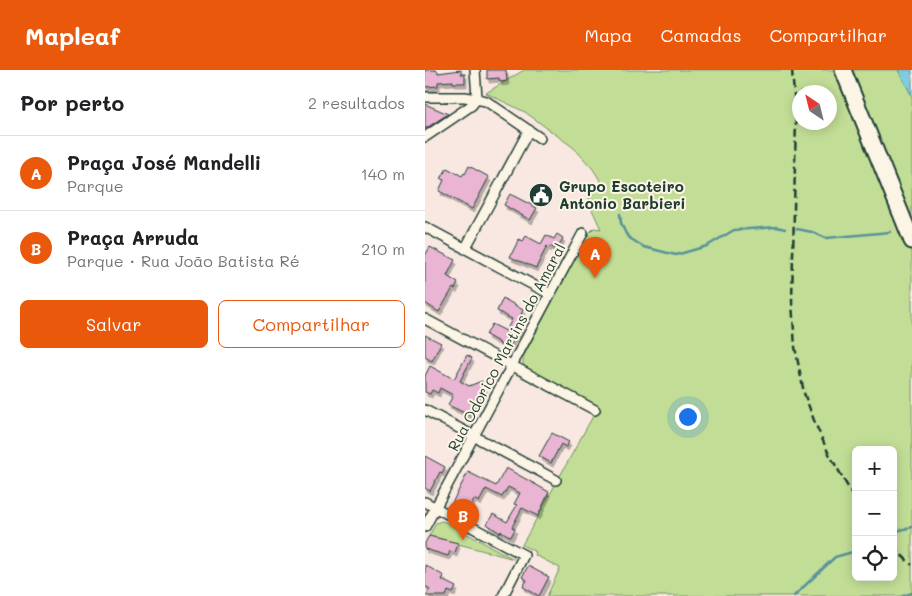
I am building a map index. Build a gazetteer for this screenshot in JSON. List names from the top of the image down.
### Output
{
  "streets": {
    "street": ["Rua Odorico Martins do Amaral"]
  },
  "places": {
    "public building": ["Grupo Escoteiro Antonio Barbieri"]
  },
  "north": "top left",
  "page": {
    "header": "Mapleaf",
    "nav": ["Mapa", "Camadas", "Compartilhar"],
    "heading": ["Por perto", "2 resultados"],
    "list": [
      {
        "mark": "A",
        "name": "Praça José Mandelli",
        "note": "Parque",
        "value": "140 m"
      },
      {
        "mark": "B",
        "name": "Praça Arruda",
        "note": "Parque · Rua João Batista Ré",
        "value": "210 m"
      }
    ],
    "pins": ["A", "B"],
    "buttons": ["Salvar", "Compartilhar"],
    "map_buttons": ["+", "−"]
  }
}
